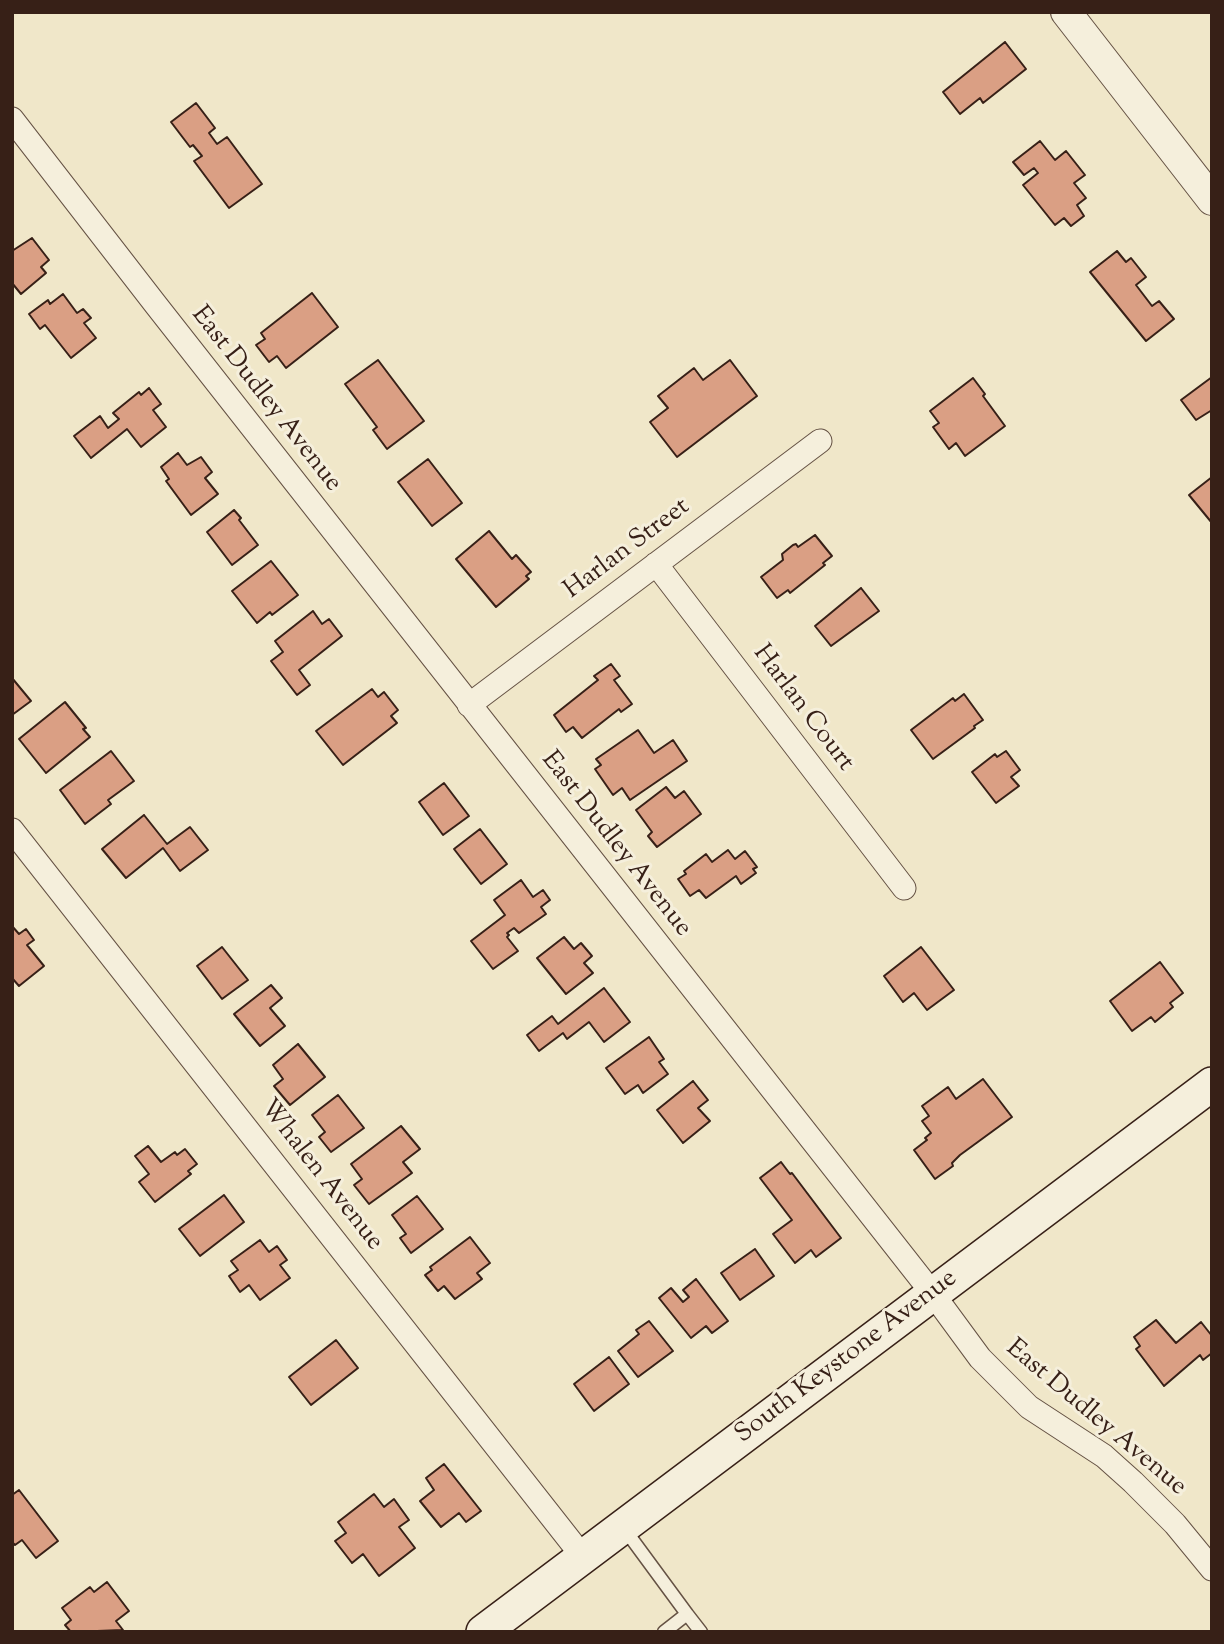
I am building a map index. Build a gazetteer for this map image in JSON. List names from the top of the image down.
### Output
{
  "streets": {
    "main road": ["South Keystone Avenue"],
    "street": [
      "East Dudley Avenue",
      "Harlan Street",
      "Harlan Court",
      "Whalen Avenue"
    ]
  },
  "crossings": [
    ["East Dudley Avenue", "Harlan Street"],
    ["East Dudley Avenue", "South Keystone Avenue"],
    ["Harlan Street", "Harlan Court"],
    ["Whalen Avenue", "South Keystone Avenue"]
  ]
}
